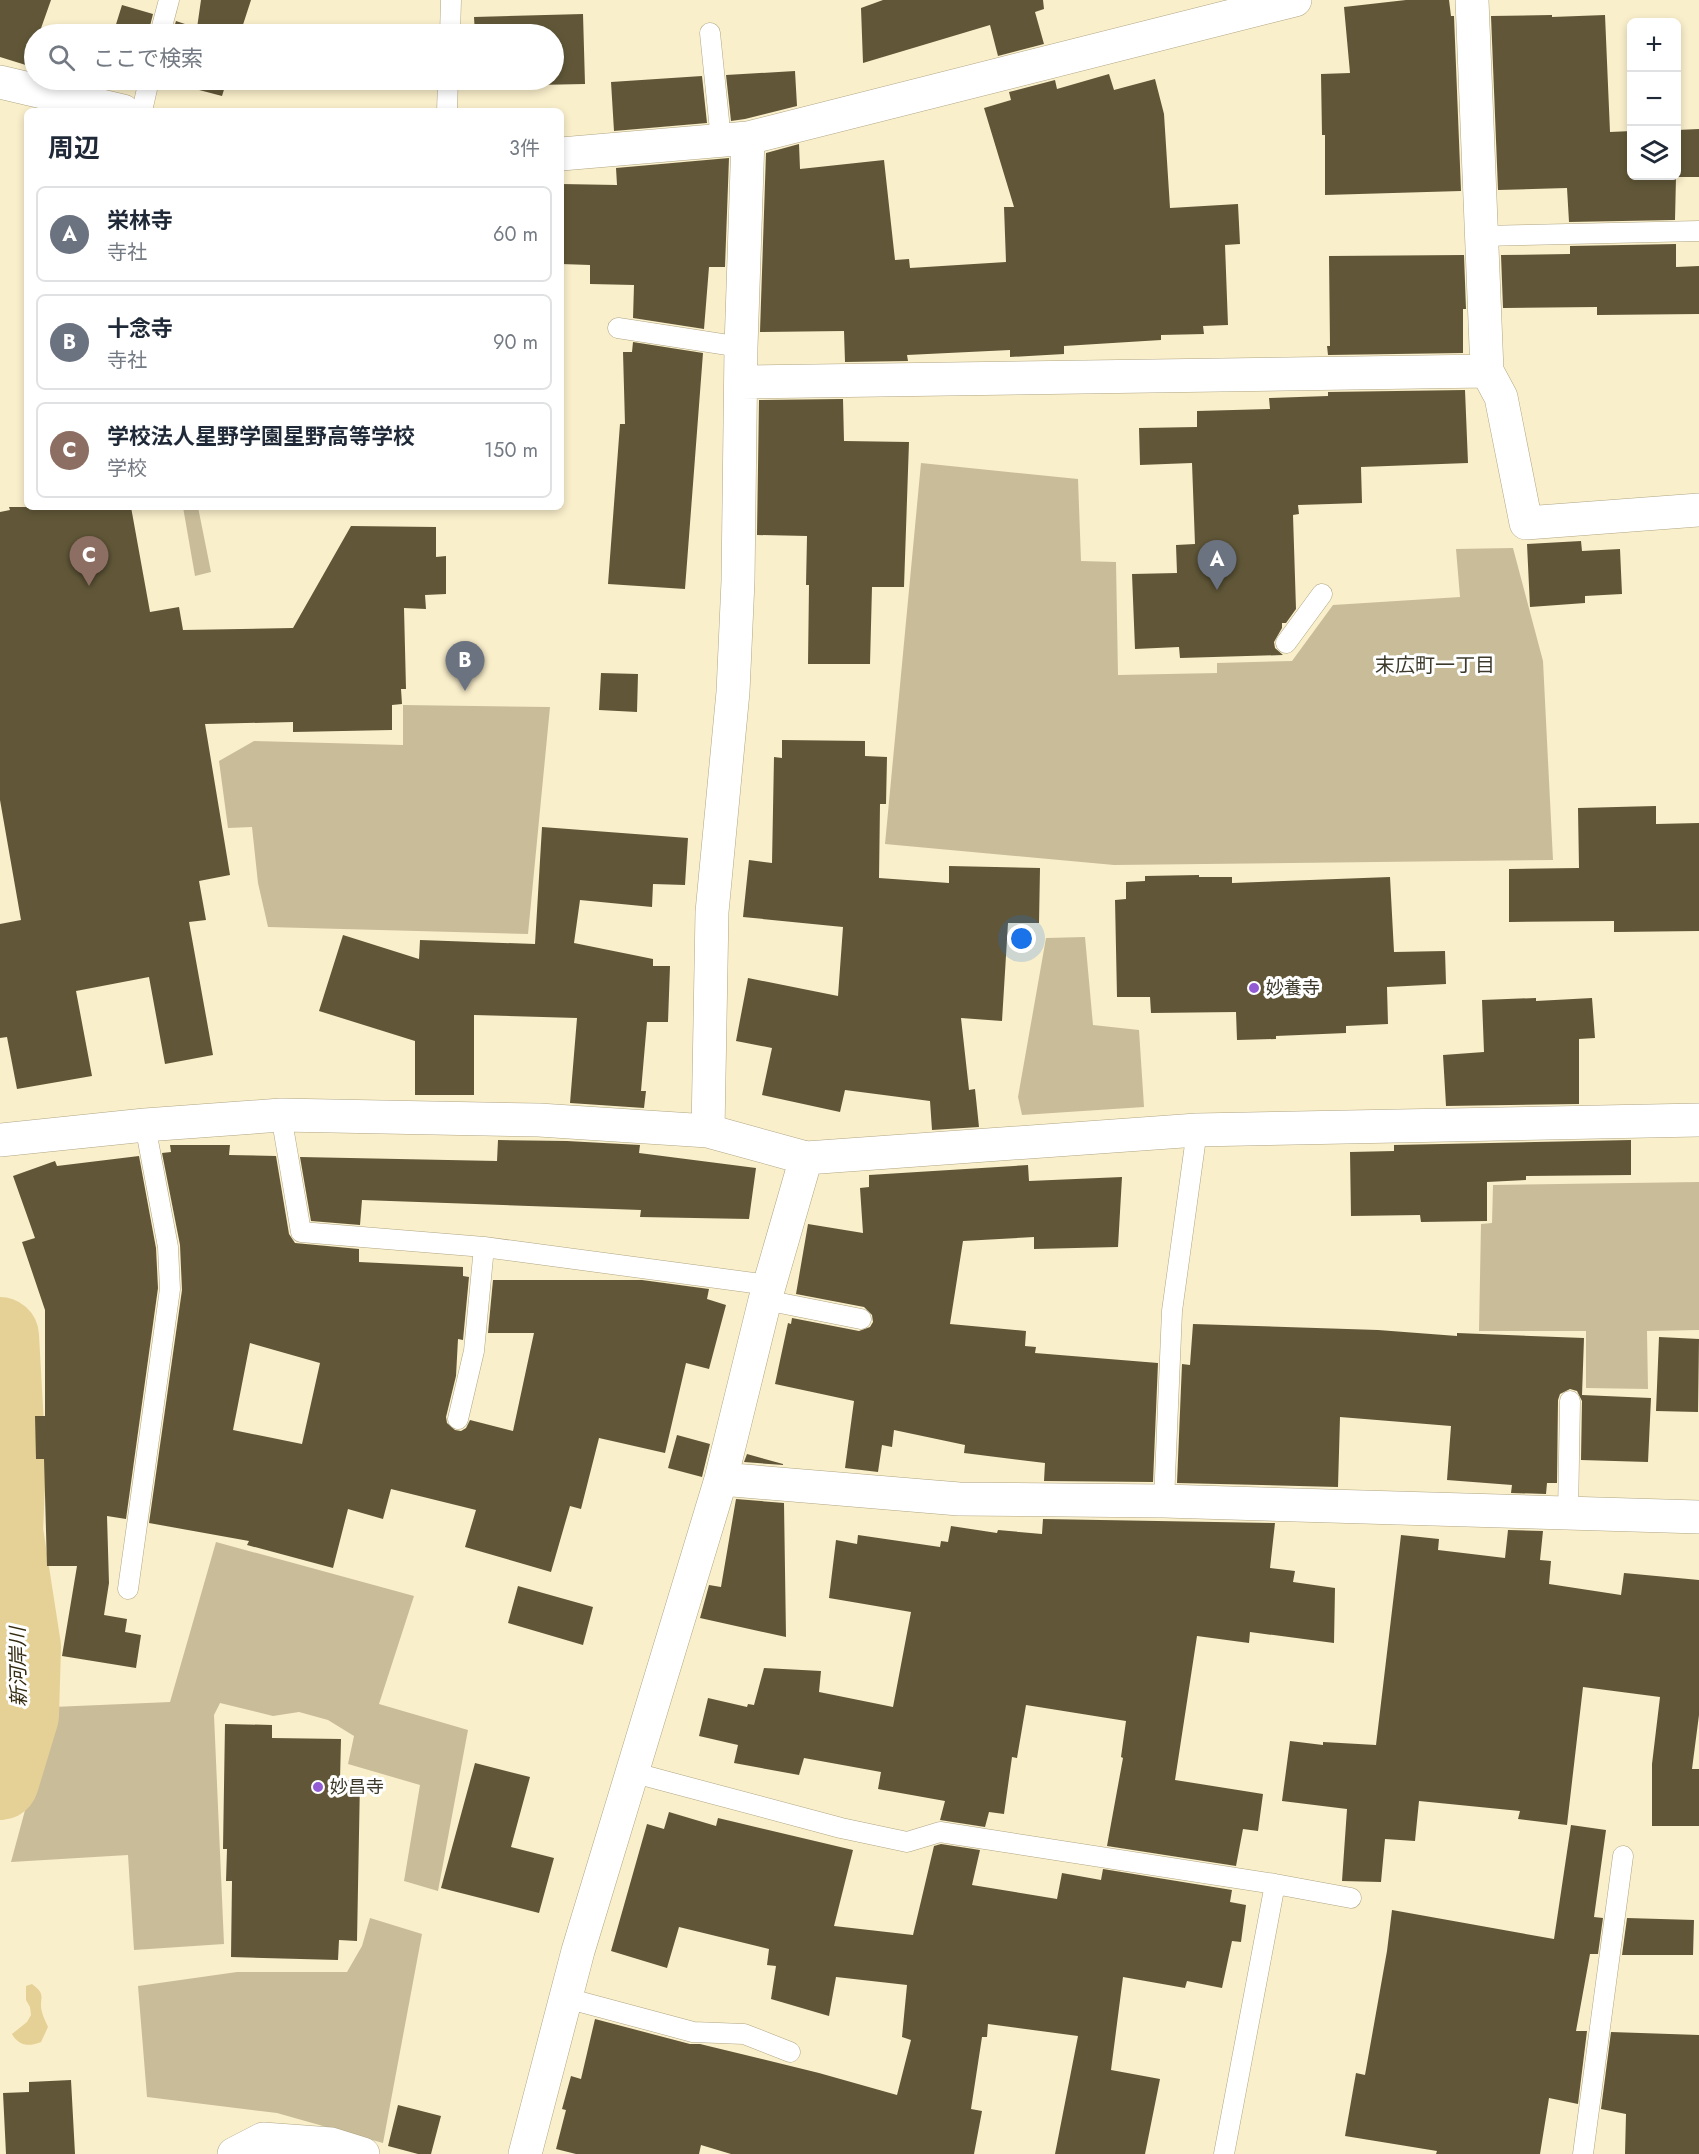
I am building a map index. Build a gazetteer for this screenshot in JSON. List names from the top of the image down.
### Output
{
  "districts": ["末広町一丁目"],
  "water": ["新河岸川"],
  "places": ["妙養寺", "妙昌寺"],
  "page": {
    "map_buttons": ["+", "−"],
    "search": "ここで検索",
    "heading": ["周辺", "3件"],
    "list": [
      {
        "mark": "A",
        "name": "栄林寺",
        "note": "寺社",
        "value": "60 m"
      },
      {
        "mark": "B",
        "name": "十念寺",
        "note": "寺社",
        "value": "90 m"
      },
      {
        "mark": "C",
        "name": "学校法人星野学園星野高等学校",
        "note": "学校",
        "value": "150 m"
      }
    ],
    "pins": ["C", "A", "B"]
  }
}
